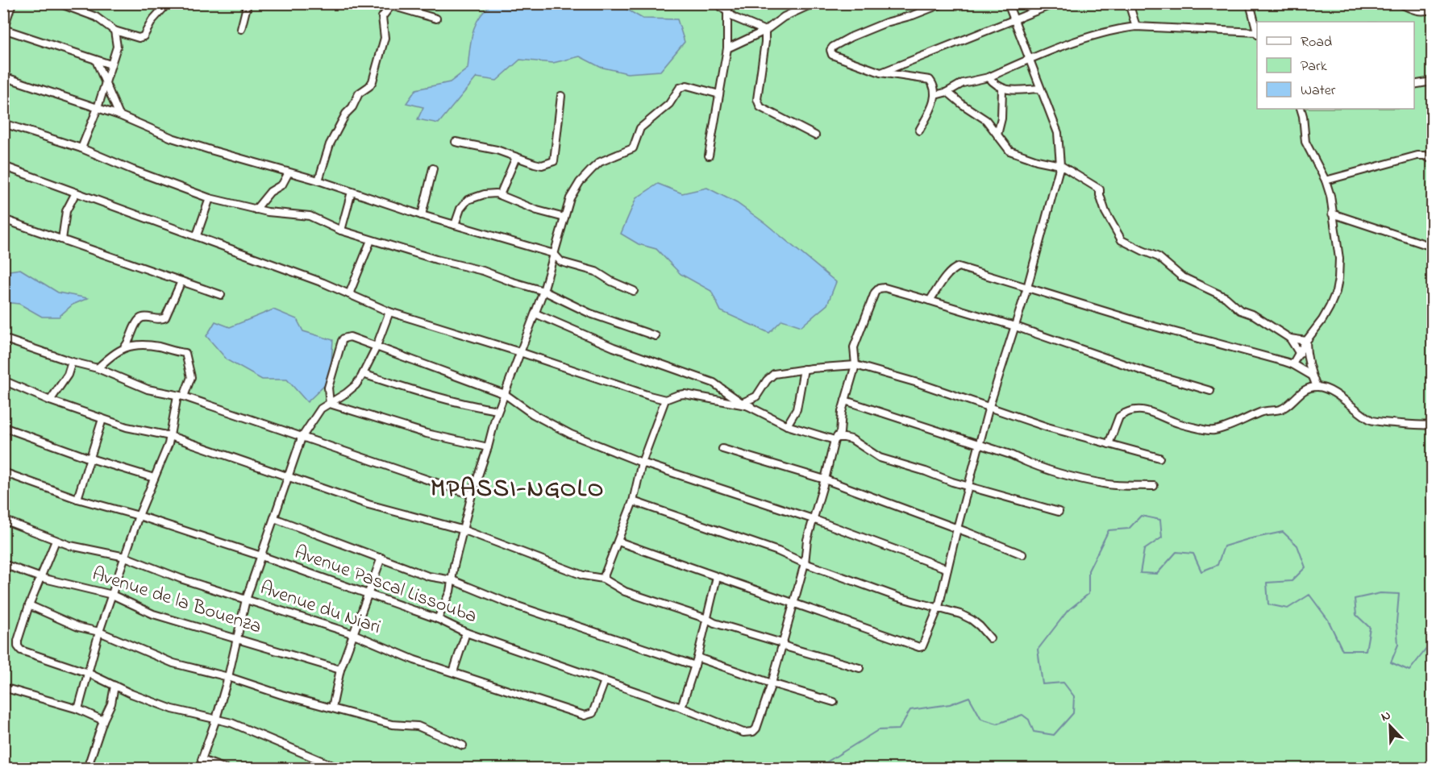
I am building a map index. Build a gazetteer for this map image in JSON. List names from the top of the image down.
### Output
{
  "streets": {
    "street": ["Avenue Pascal Lissouba", "Avenue de la Bouenza", "Avenue du Niari"]
  },
  "crossings": [
    ["Avenue Pascal Lissouba", "Avenue du Niari"]
  ],
  "districts": ["MPASSI-NGOLO"],
  "legend": ["Road", "Park", "Water"],
  "north": "top left"
}
